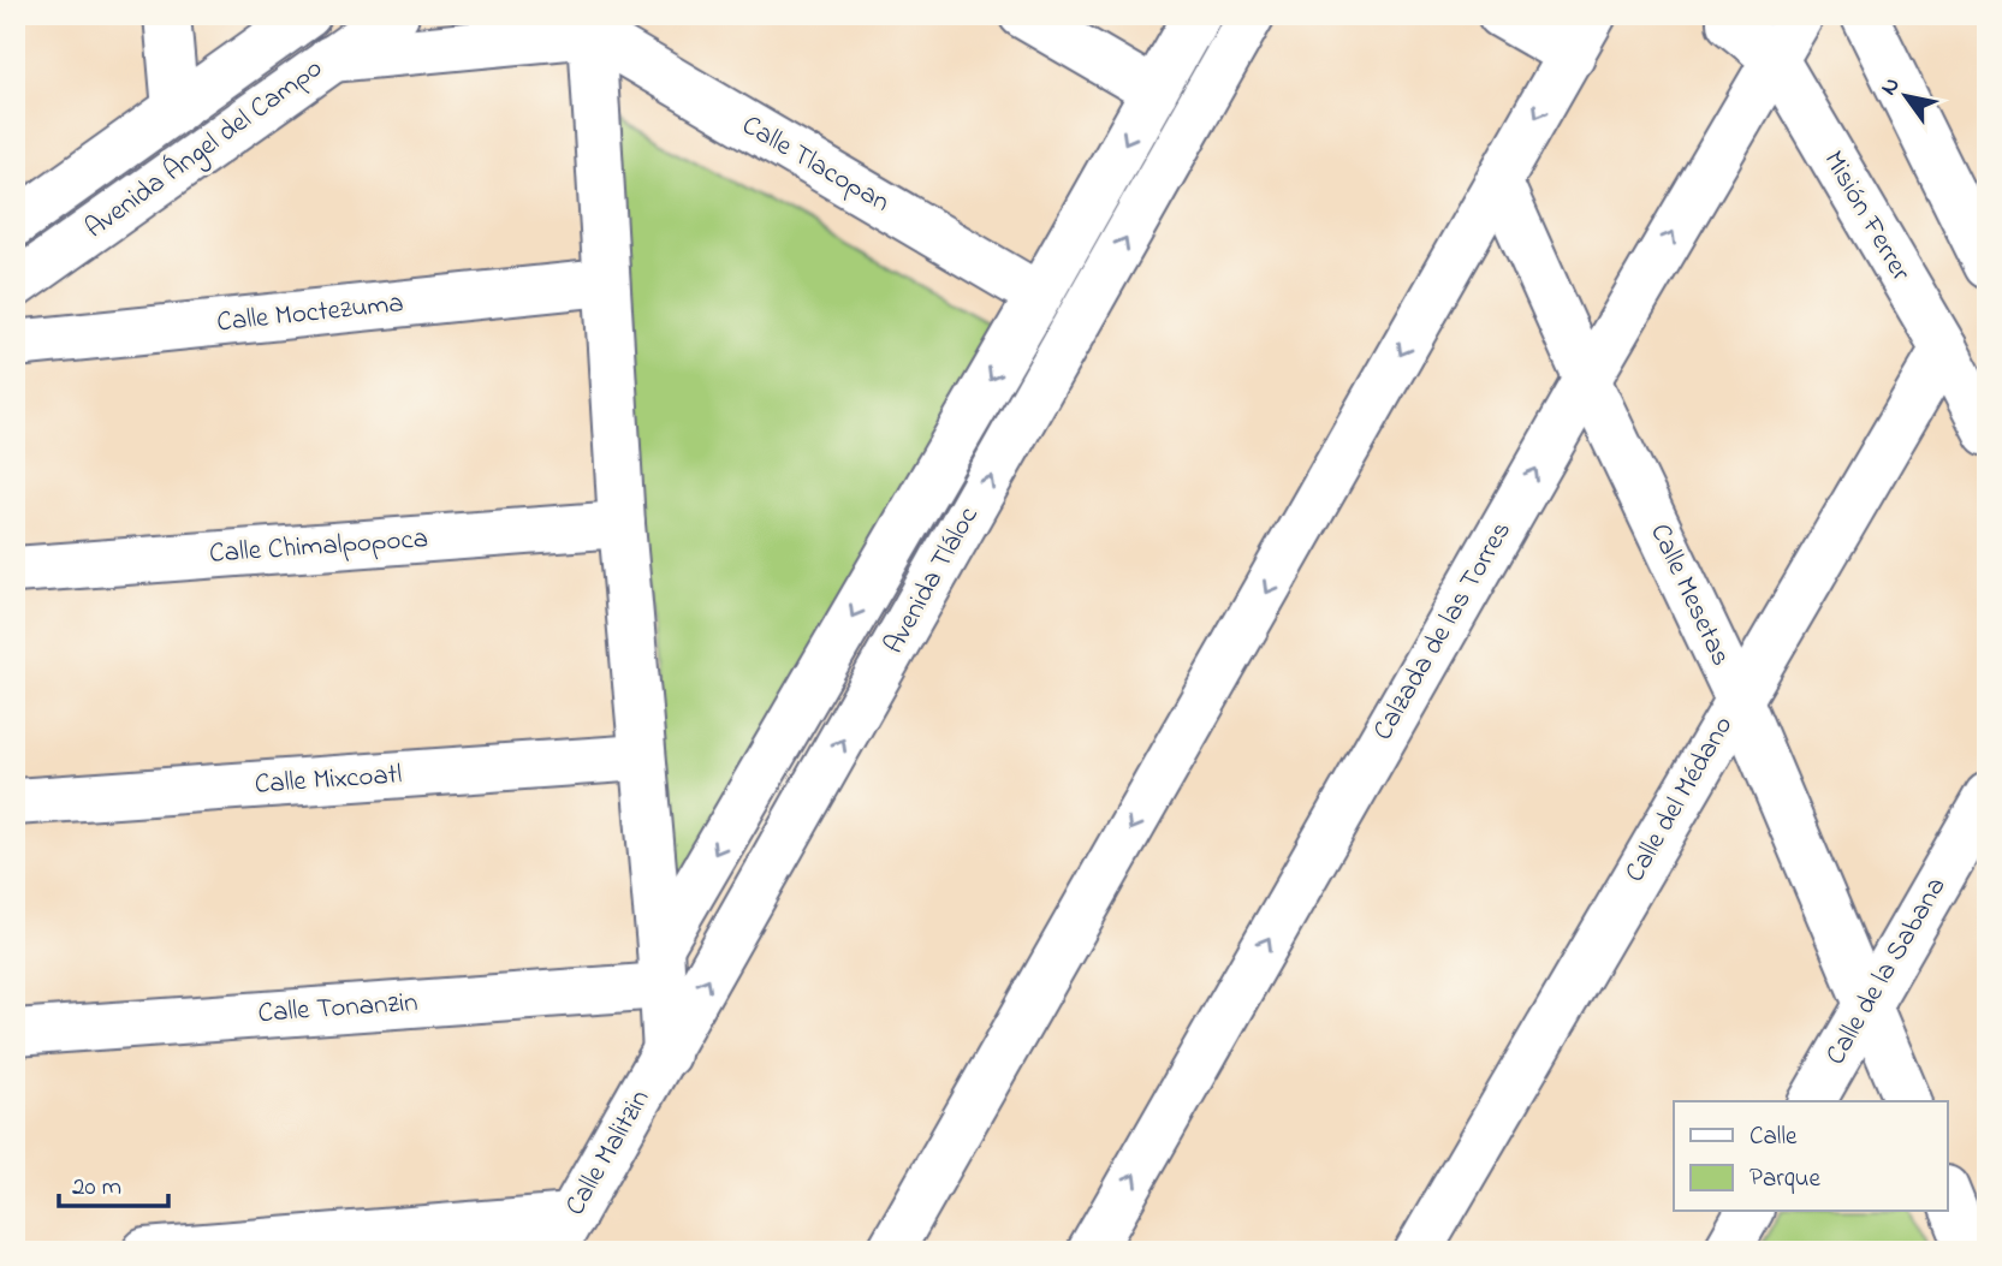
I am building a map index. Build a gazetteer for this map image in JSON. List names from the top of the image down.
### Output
{
  "streets": {
    "street": [
      "Avenida Ángel del Campo",
      "Calle Tlacopan",
      "Misión Ferrer",
      "Calle Moctezuma",
      "Calle Chimalpopoca",
      "Avenida Tláloc",
      "Calle Mesetas",
      "Calzada de las Torres",
      "Calle Mixcoatl",
      "Calle del Médano",
      "Calle de la Sabana",
      "Calle Tonanzin",
      "Calle Malitzin"
    ]
  },
  "crossings": [
    ["Calle Tlacopan", "Avenida Tláloc"],
    ["Misión Ferrer", "Calzada de las Torres"],
    ["Misión Ferrer", "Calle del Médano"],
    ["Avenida Tláloc", "Calle Tonanzin"],
    ["Avenida Tláloc", "Calle Malitzin"],
    ["Calle Mesetas", "Calzada de las Torres"],
    ["Calle Mesetas", "Calle del Médano"],
    ["Calle Mesetas", "Calle de la Sabana"]
  ],
  "legend": ["Calle", "Parque"],
  "scale_bar": "20 m",
  "north": "top left"
}
